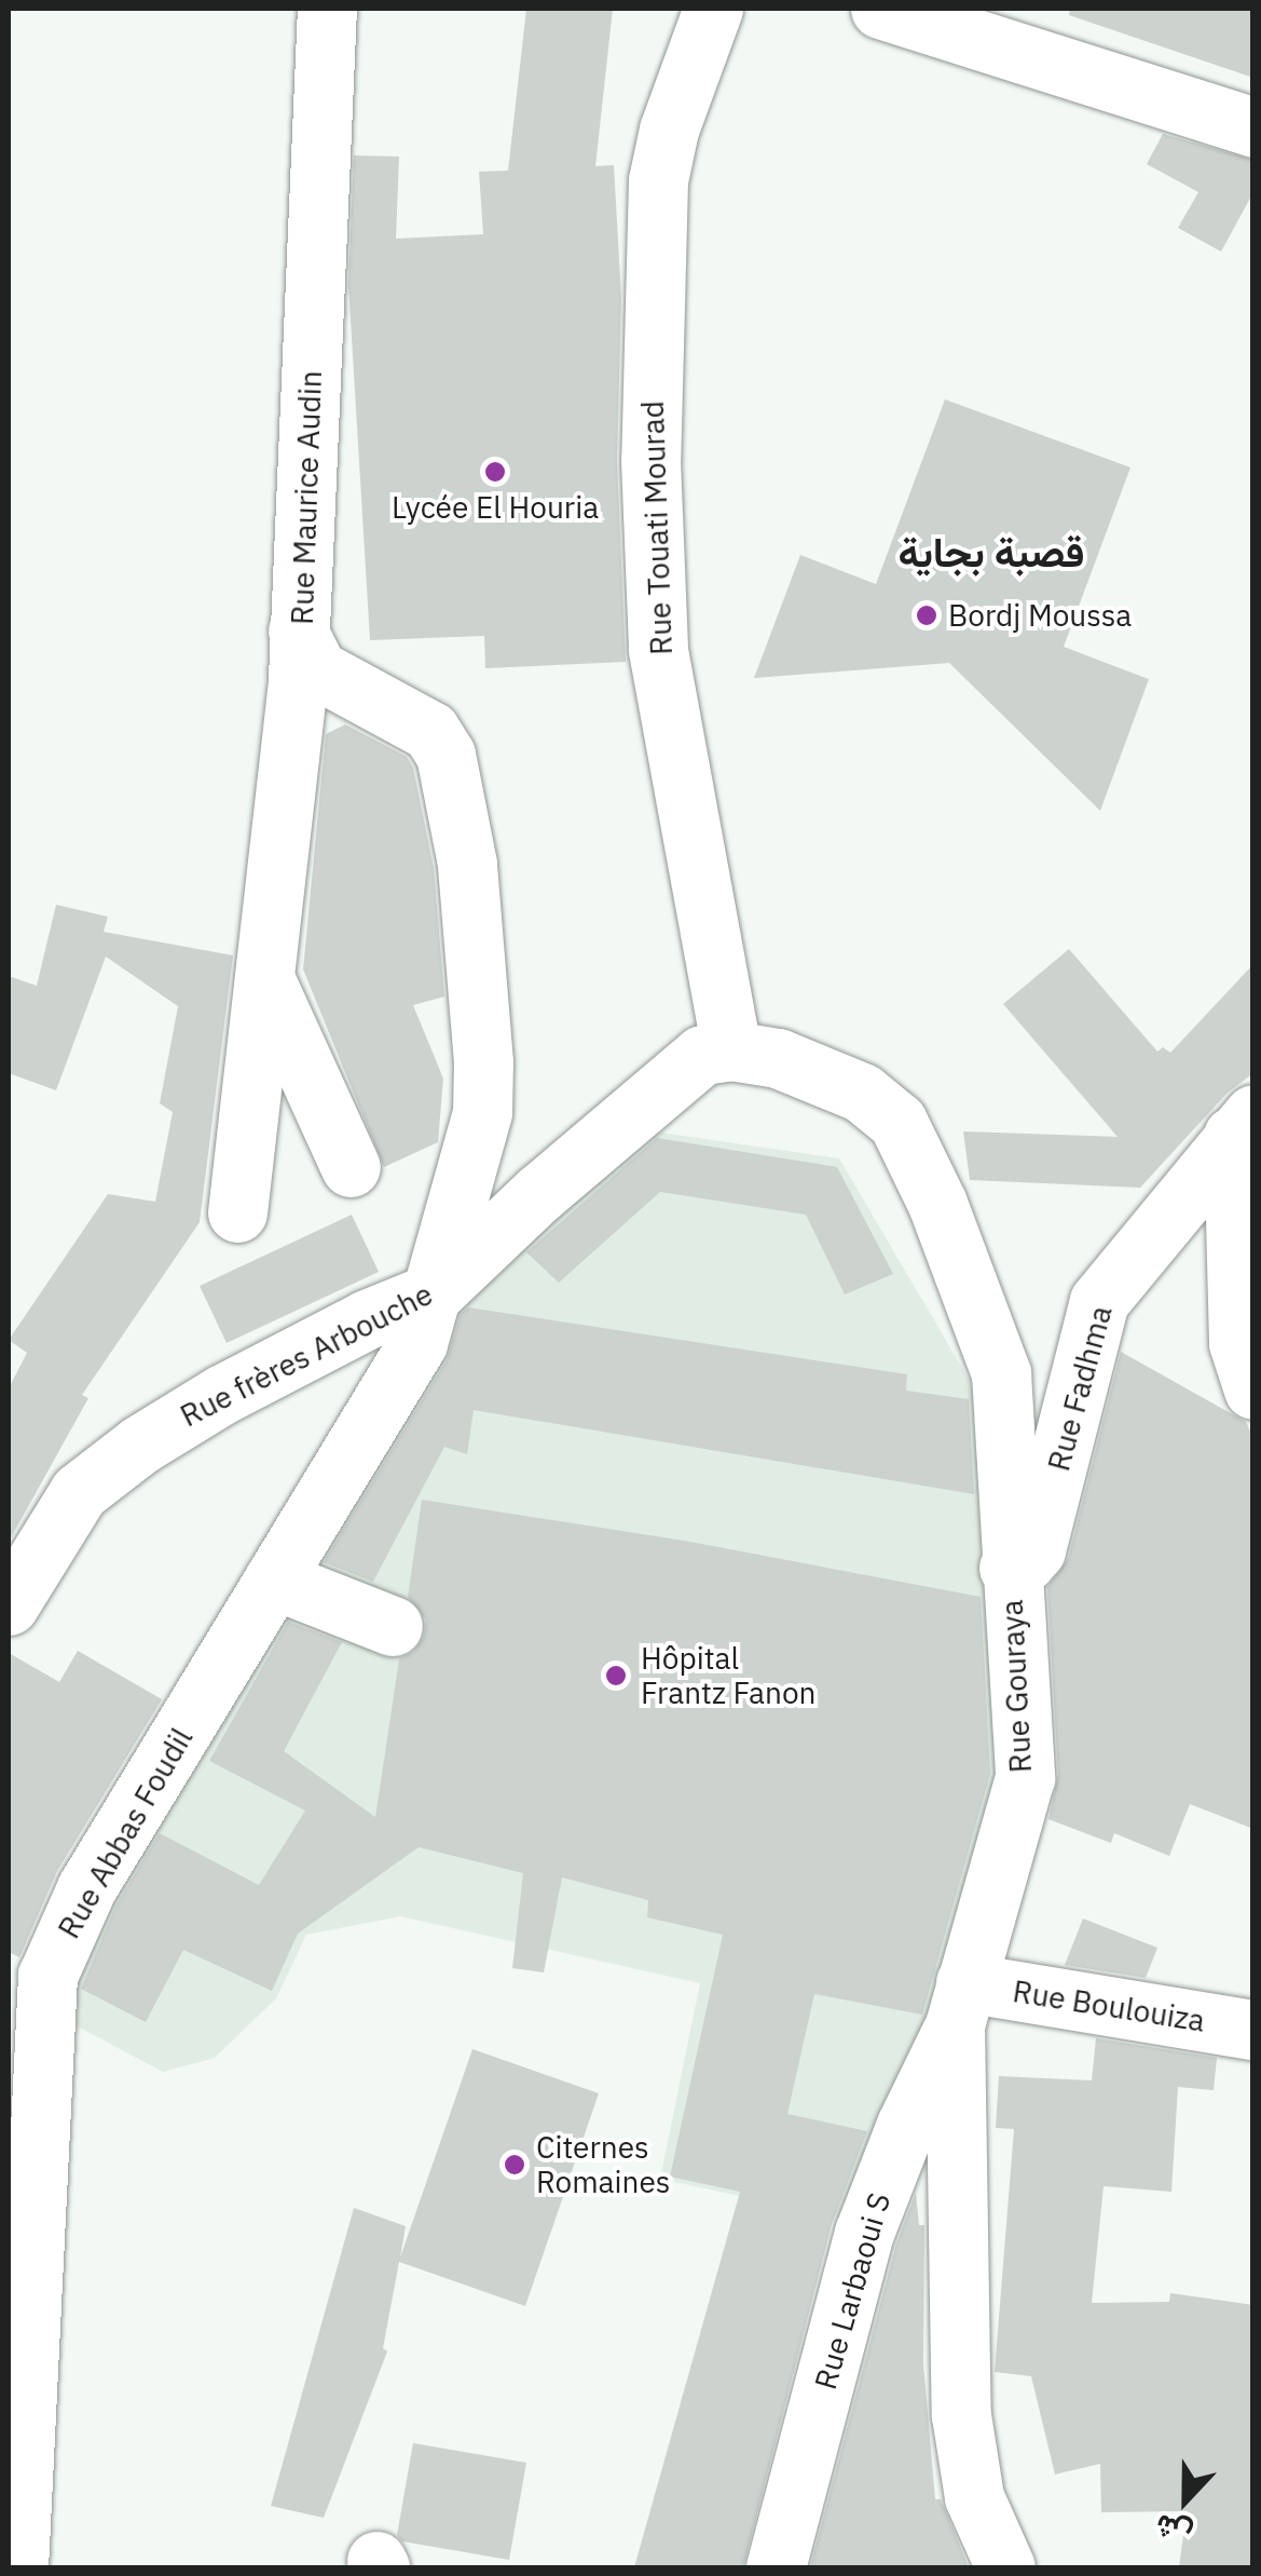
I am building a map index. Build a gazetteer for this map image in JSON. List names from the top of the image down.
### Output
{
  "streets": {
    "street": [
      "Rue Maurice Audin",
      "Rue Touati Mourad",
      "Rue frères Arbouche",
      "Rue Fadhma",
      "Rue Gouraya",
      "Rue Abbas Foudil",
      "Rue Boulouiza",
      "Rue Larbaoui S"
    ]
  },
  "crossings": [
    ["Rue Maurice Audin", "Rue frères Arbouche"],
    ["Rue Maurice Audin", "Rue Abbas Foudil"],
    ["Rue Touati Mourad", "Rue frères Arbouche"],
    ["Rue Touati Mourad", "Rue Gouraya"],
    ["Rue frères Arbouche", "Rue Gouraya"],
    ["Rue frères Arbouche", "Rue Abbas Foudil"],
    ["Rue Fadhma", "Rue Gouraya"],
    ["Rue Gouraya", "Rue Boulouiza"],
    ["Rue Gouraya", "Rue Larbaoui S"],
    ["Rue Boulouiza", "Rue Larbaoui S"]
  ],
  "districts": ["قصبة بجاية"],
  "places": [
    "Lycée El Houria",
    "Bordj Moussa",
    "Hôpital Frantz Fanon",
    "Citernes Romaines"
  ],
  "north": "bottom"
}
